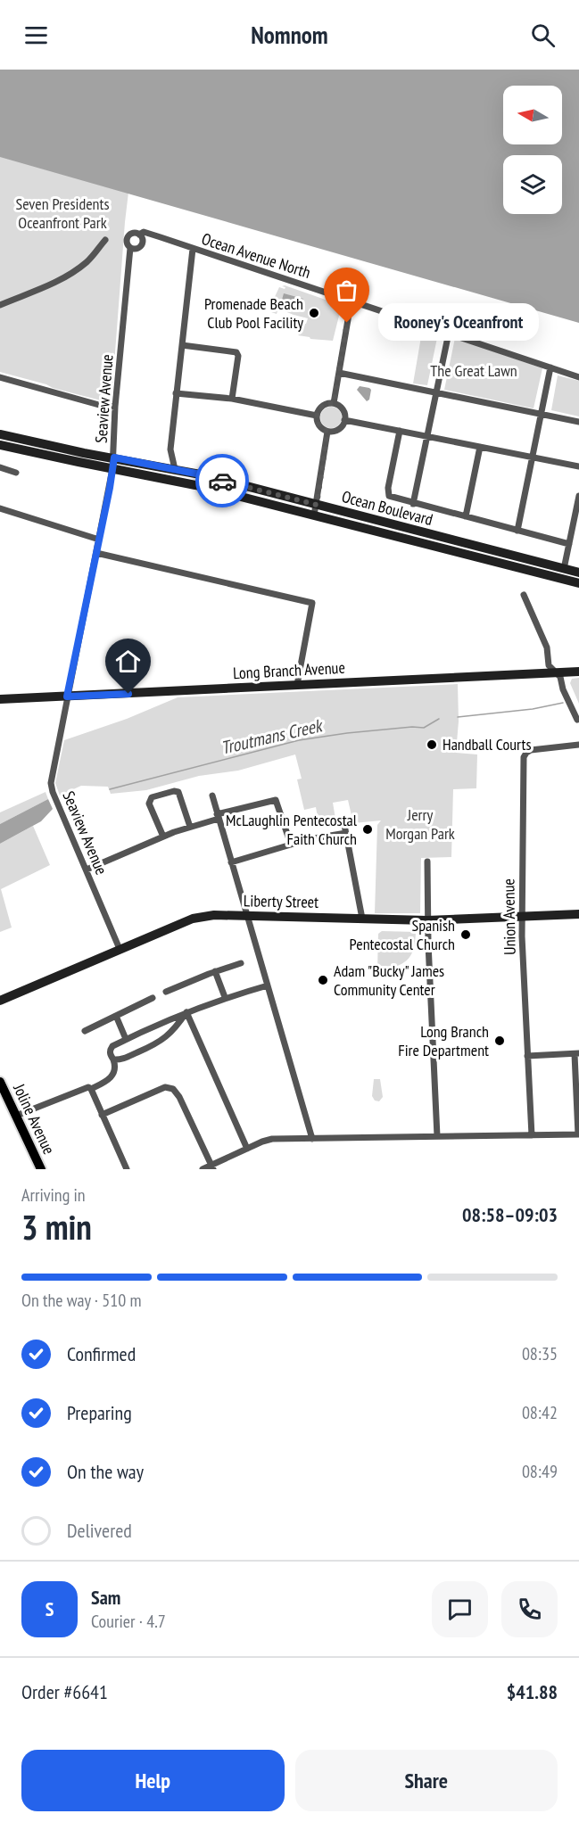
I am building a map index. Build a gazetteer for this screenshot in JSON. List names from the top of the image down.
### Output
{
  "streets": {
    "main road": [
      "Ocean Boulevard",
      "Long Branch Avenue",
      "Liberty Street",
      "Joline Avenue"
    ],
    "street": ["Ocean Avenue North", "Seaview Avenue", "Union Avenue"]
  },
  "crossings": [
    ["Ocean Avenue North", "Seaview Avenue"],
    ["Seaview Avenue", "Ocean Boulevard"],
    ["Seaview Avenue", "Long Branch Avenue"],
    ["Seaview Avenue", "Liberty Street"],
    ["Liberty Street", "Union Avenue"]
  ],
  "water": ["Troutmans Creek"],
  "parks": ["Seven Presidents Oceanfront Park", "The Great Lawn", "Jerry Morgan Park"],
  "places": [
    "Promenade Beach Club Pool Facility",
    "Rooney's Oceanfront",
    "Handball Courts",
    "McLaughlin Pentecostal Faith Church",
    "Spanish Pentecostal Church",
    "Adam \"Bucky\" James Community Center",
    "Long Branch Fire Department"
  ],
  "north": "left",
  "page": {
    "header": "Nomnom",
    "bubble": "Rooney's Oceanfront",
    "heading": ["3 min", "Arriving in", "08:58–09:03"],
    "panel": [
      "Sam",
      "Courier · 4.7",
      "Order #6641",
      "$41.88"
    ],
    "bar": "On the way · 510 m",
    "list": [
      ["Confirmed", "08:35"],
      ["Preparing", "08:42"],
      ["On the way", "08:49"],
      "Delivered"
    ],
    "round": "S",
    "buttons": ["Help", "Share"]
  }
}
